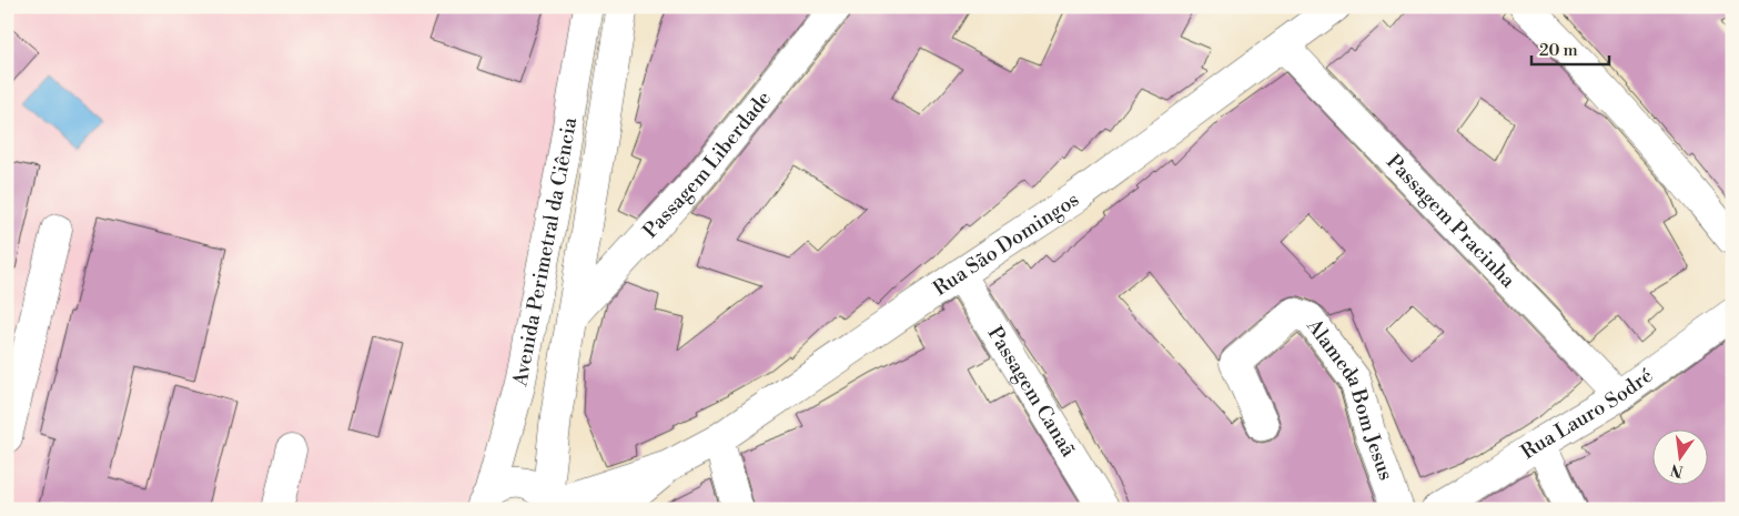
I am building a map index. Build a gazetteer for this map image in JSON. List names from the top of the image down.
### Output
{
  "streets": {
    "street": [
      "Passagem Liberdade",
      "Passagem Pracinha",
      "Rua São Domingos",
      "Avenida Perimetral da Ciência",
      "Passagem Canaã",
      "Alameda Bom Jesus",
      "Rua Lauro Sodré"
    ]
  },
  "crossings": [
    ["Passagem Liberdade", "Avenida Perimetral da Ciência"],
    ["Passagem Pracinha", "Rua São Domingos"],
    ["Passagem Pracinha", "Rua Lauro Sodré"],
    ["Rua São Domingos", "Avenida Perimetral da Ciência"],
    ["Rua São Domingos", "Passagem Canaã"]
  ],
  "scale_bar": "20 m",
  "north": "bottom"
}
